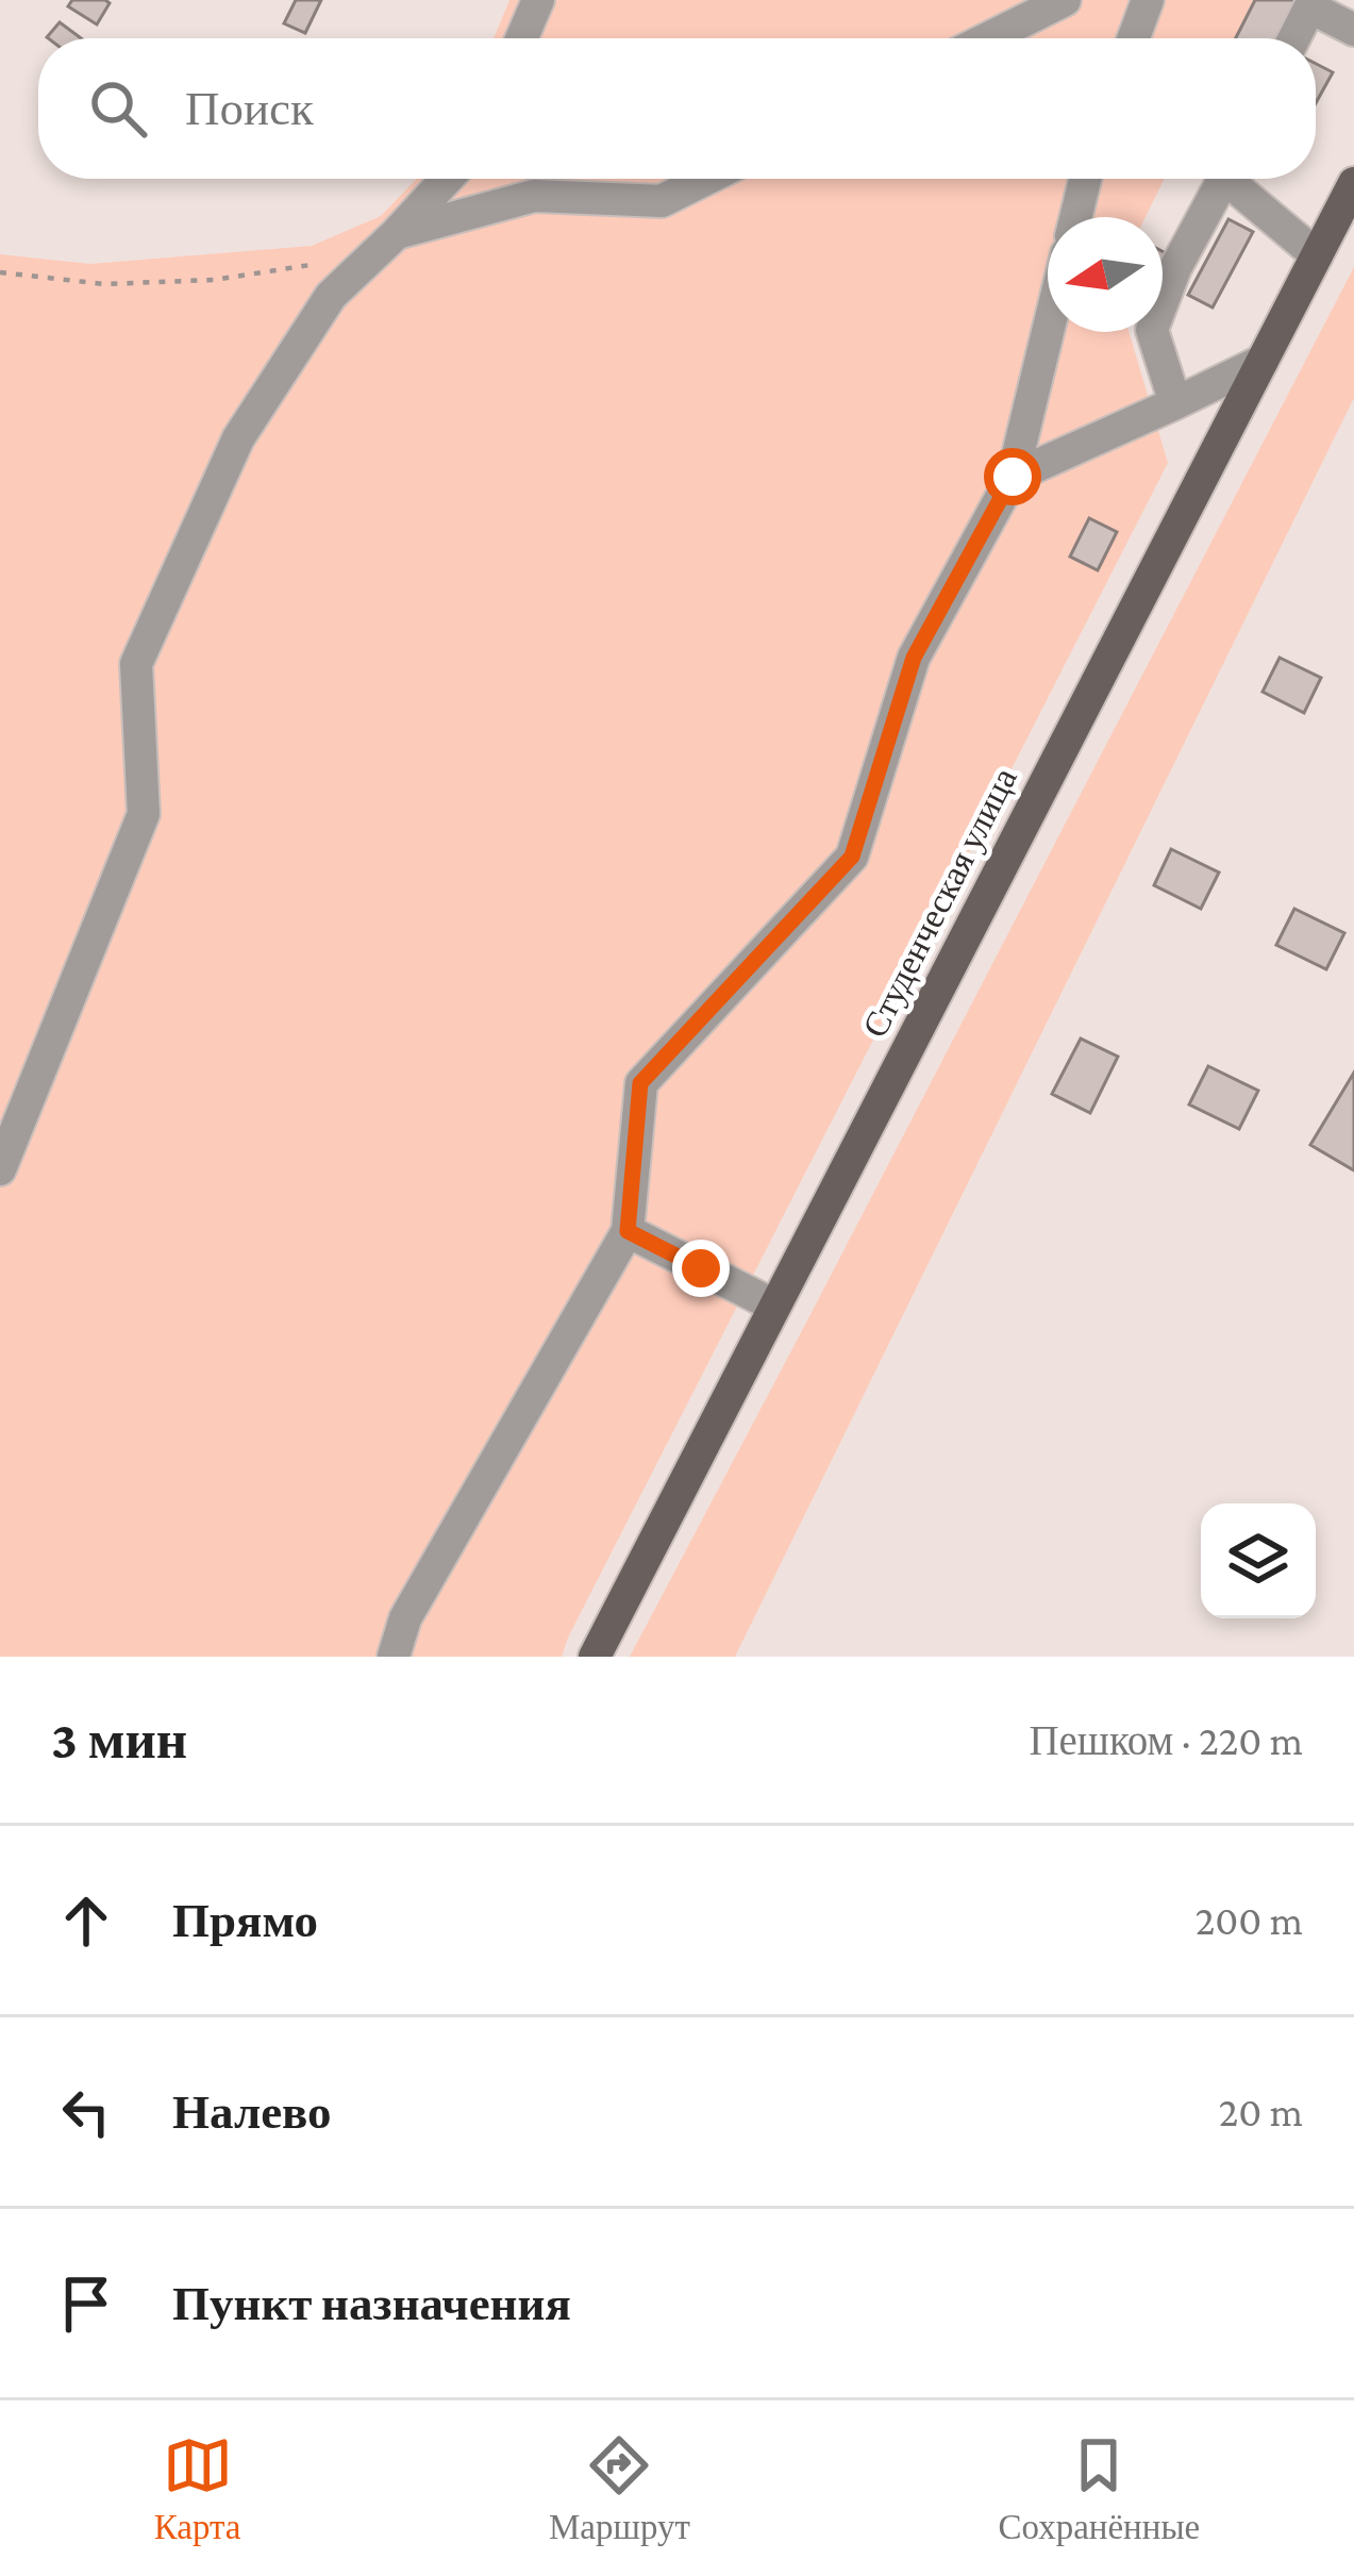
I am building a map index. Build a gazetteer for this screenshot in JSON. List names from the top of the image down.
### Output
{
  "streets": {
    "main road": ["Студенческая улица"]
  },
  "north": "left",
  "page": {
    "search": "Поиск",
    "heading": ["3 мин", "Пешком · 220 m"],
    "list": [
      ["Прямо", "200 m"],
      ["Налево", "20 m"],
      "Пункт назначения"
    ],
    "nav": ["Карта", "Маршрут", "Сохранённые"]
  }
}
